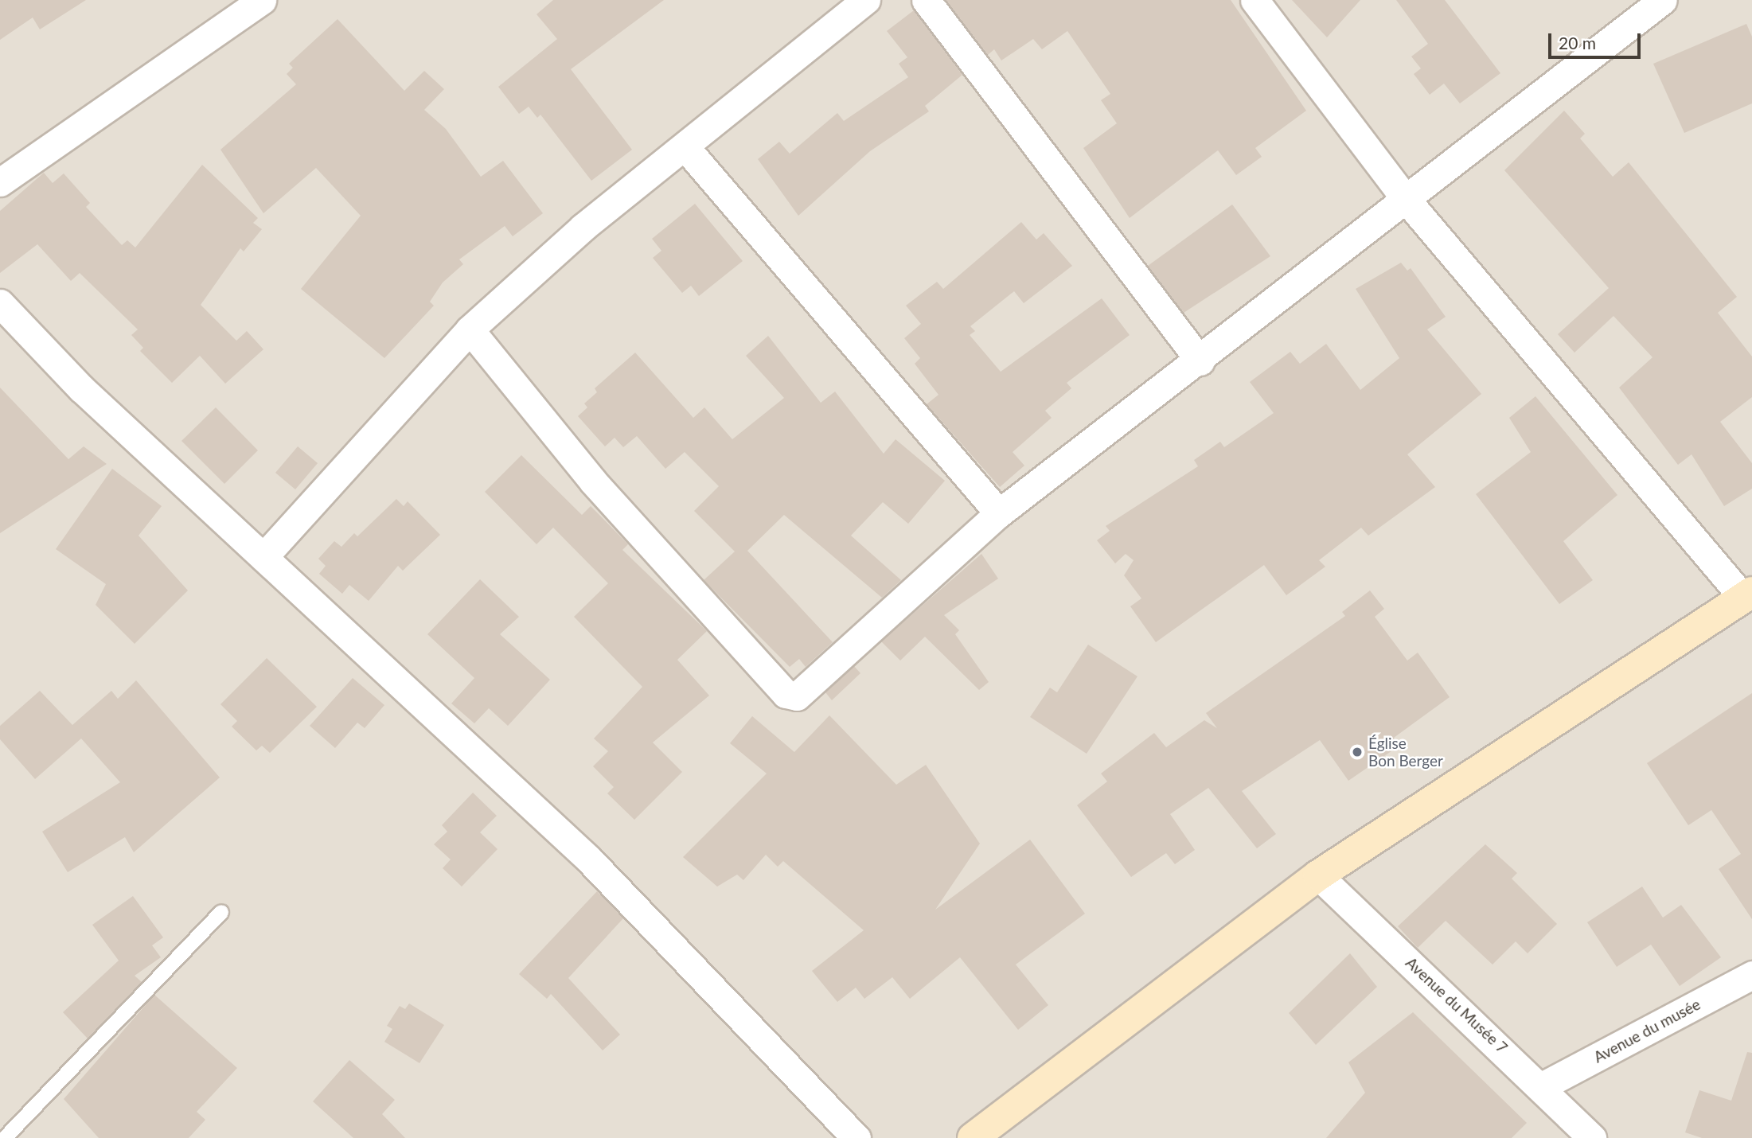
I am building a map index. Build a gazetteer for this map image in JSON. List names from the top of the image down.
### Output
{
  "streets": {
    "street": ["Avenue du Musée 7", "Avenue du musée"]
  },
  "crossings": [
    ["Avenue du Musée 7", "Avenue du musée"]
  ],
  "places": ["Église Bon Berger"],
  "scale_bar": "20 m"
}
